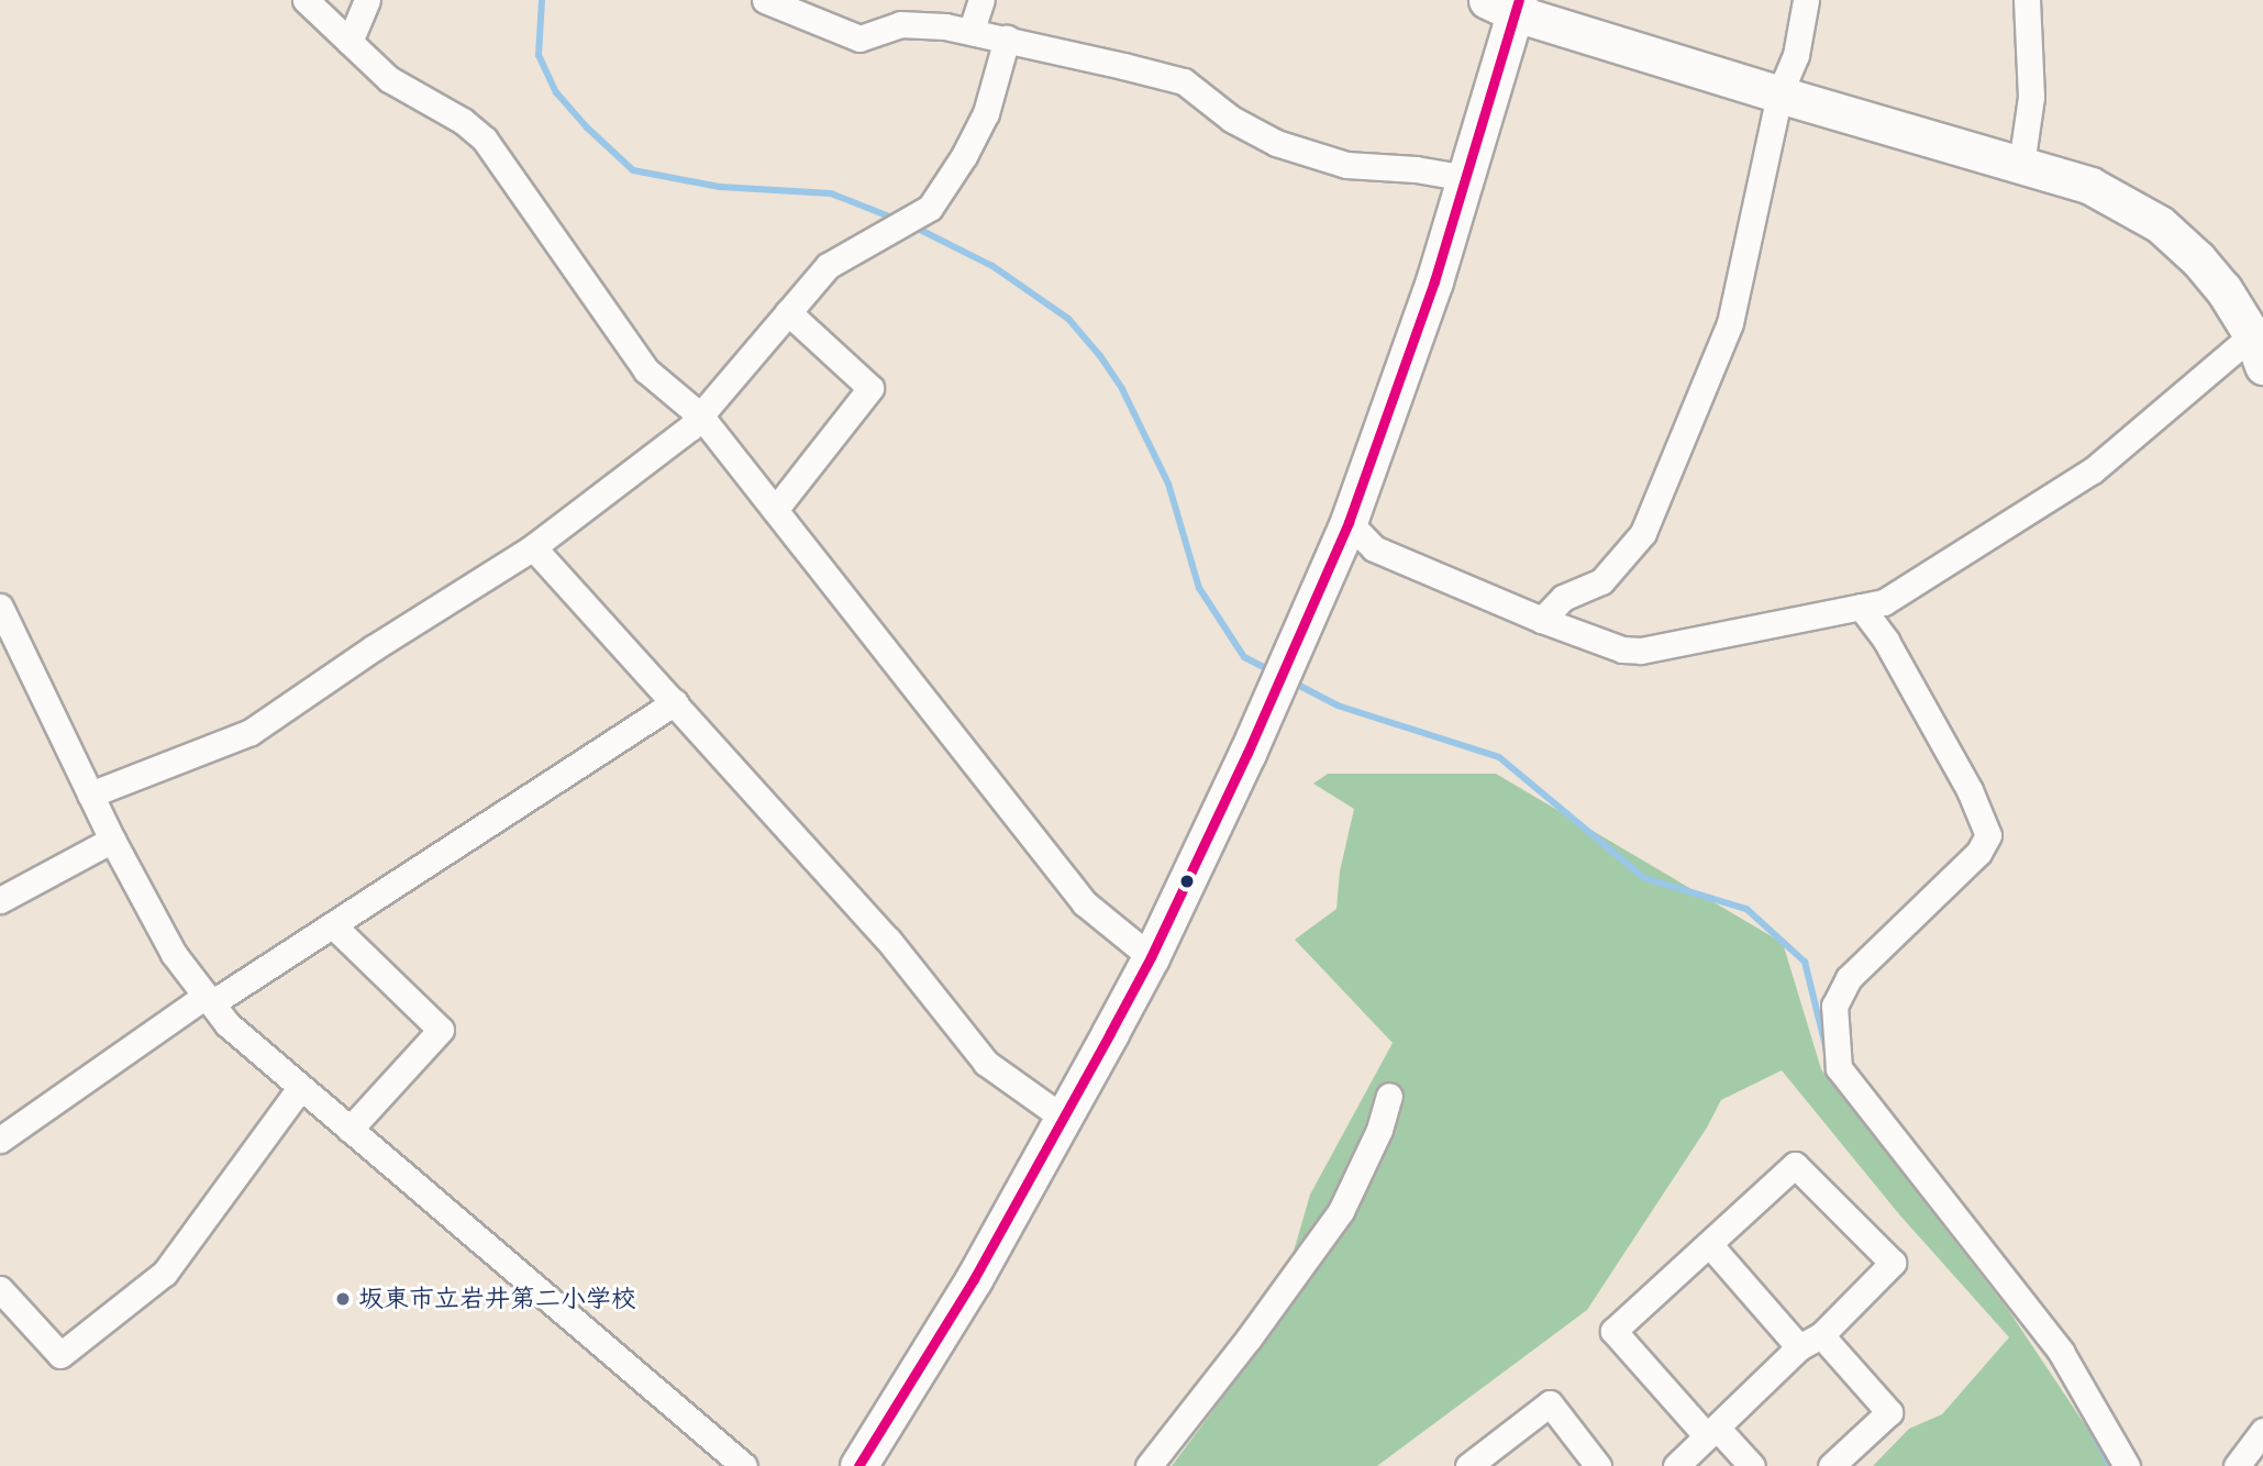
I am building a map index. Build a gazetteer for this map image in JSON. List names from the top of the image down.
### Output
{
  "places": ["坂東市立岩井第二小学校"]
}
